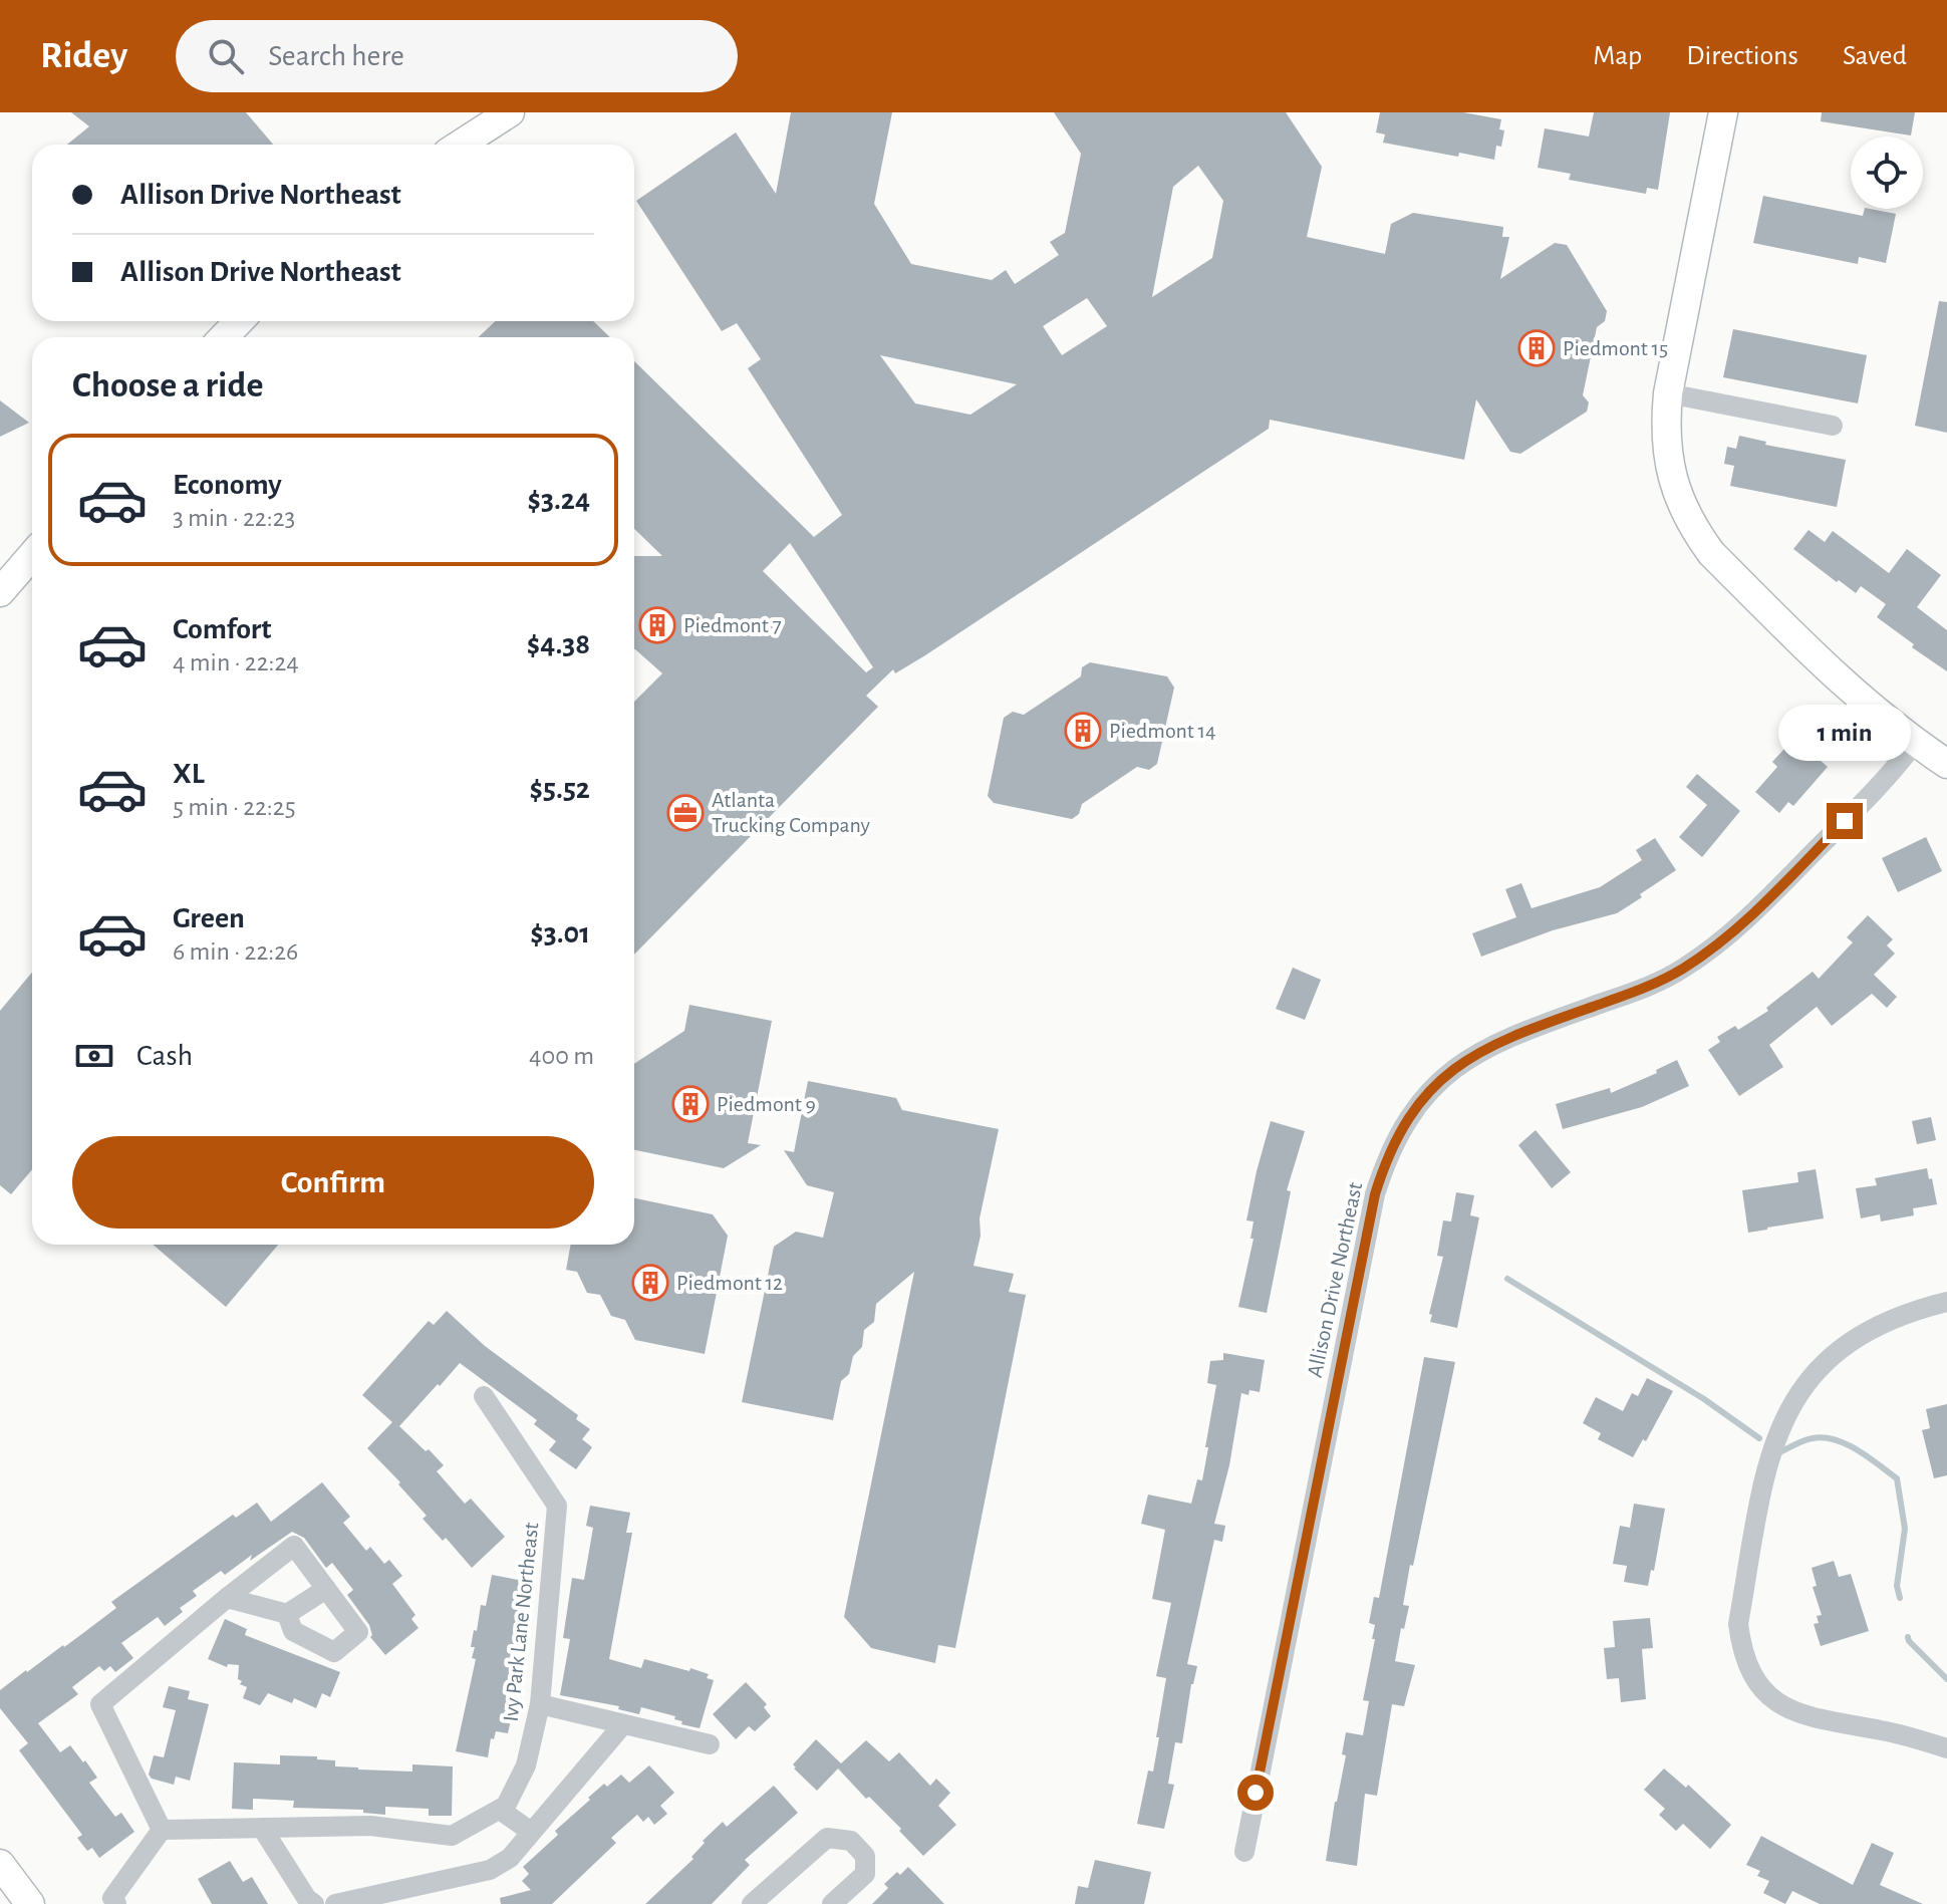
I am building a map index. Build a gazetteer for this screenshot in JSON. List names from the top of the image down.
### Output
{
  "streets": {
    "street": ["Allison Drive Northeast", "Ivy Park Lane Northeast"]
  },
  "places": {
    "building": [
      "Piedmont 15",
      "Piedmont 7",
      "Piedmont 14",
      "Piedmont 9",
      "Piedmont 12"
    ],
    "office": ["Atlanta Trucking Company"]
  },
  "page": {
    "header": "Ridey",
    "search": "Search here",
    "nav": ["Map", "Directions", "Saved"],
    "banner": ["Allison Drive Northeast", "Allison Drive Northeast"],
    "heading": "Choose a ride",
    "list": [
      {
        "name": "Economy",
        "note": "3 min · 22:23",
        "value": "$3.24"
      },
      {
        "name": "Comfort",
        "note": "4 min · 22:24",
        "value": "$4.38"
      },
      {
        "name": "XL",
        "note": "5 min · 22:25",
        "value": "$5.52"
      },
      {
        "name": "Green",
        "note": "6 min · 22:26",
        "value": "$3.01"
      }
    ],
    "bubble": "1 min",
    "pay": ["Cash", "400 m"],
    "buttons": "Confirm"
  }
}
